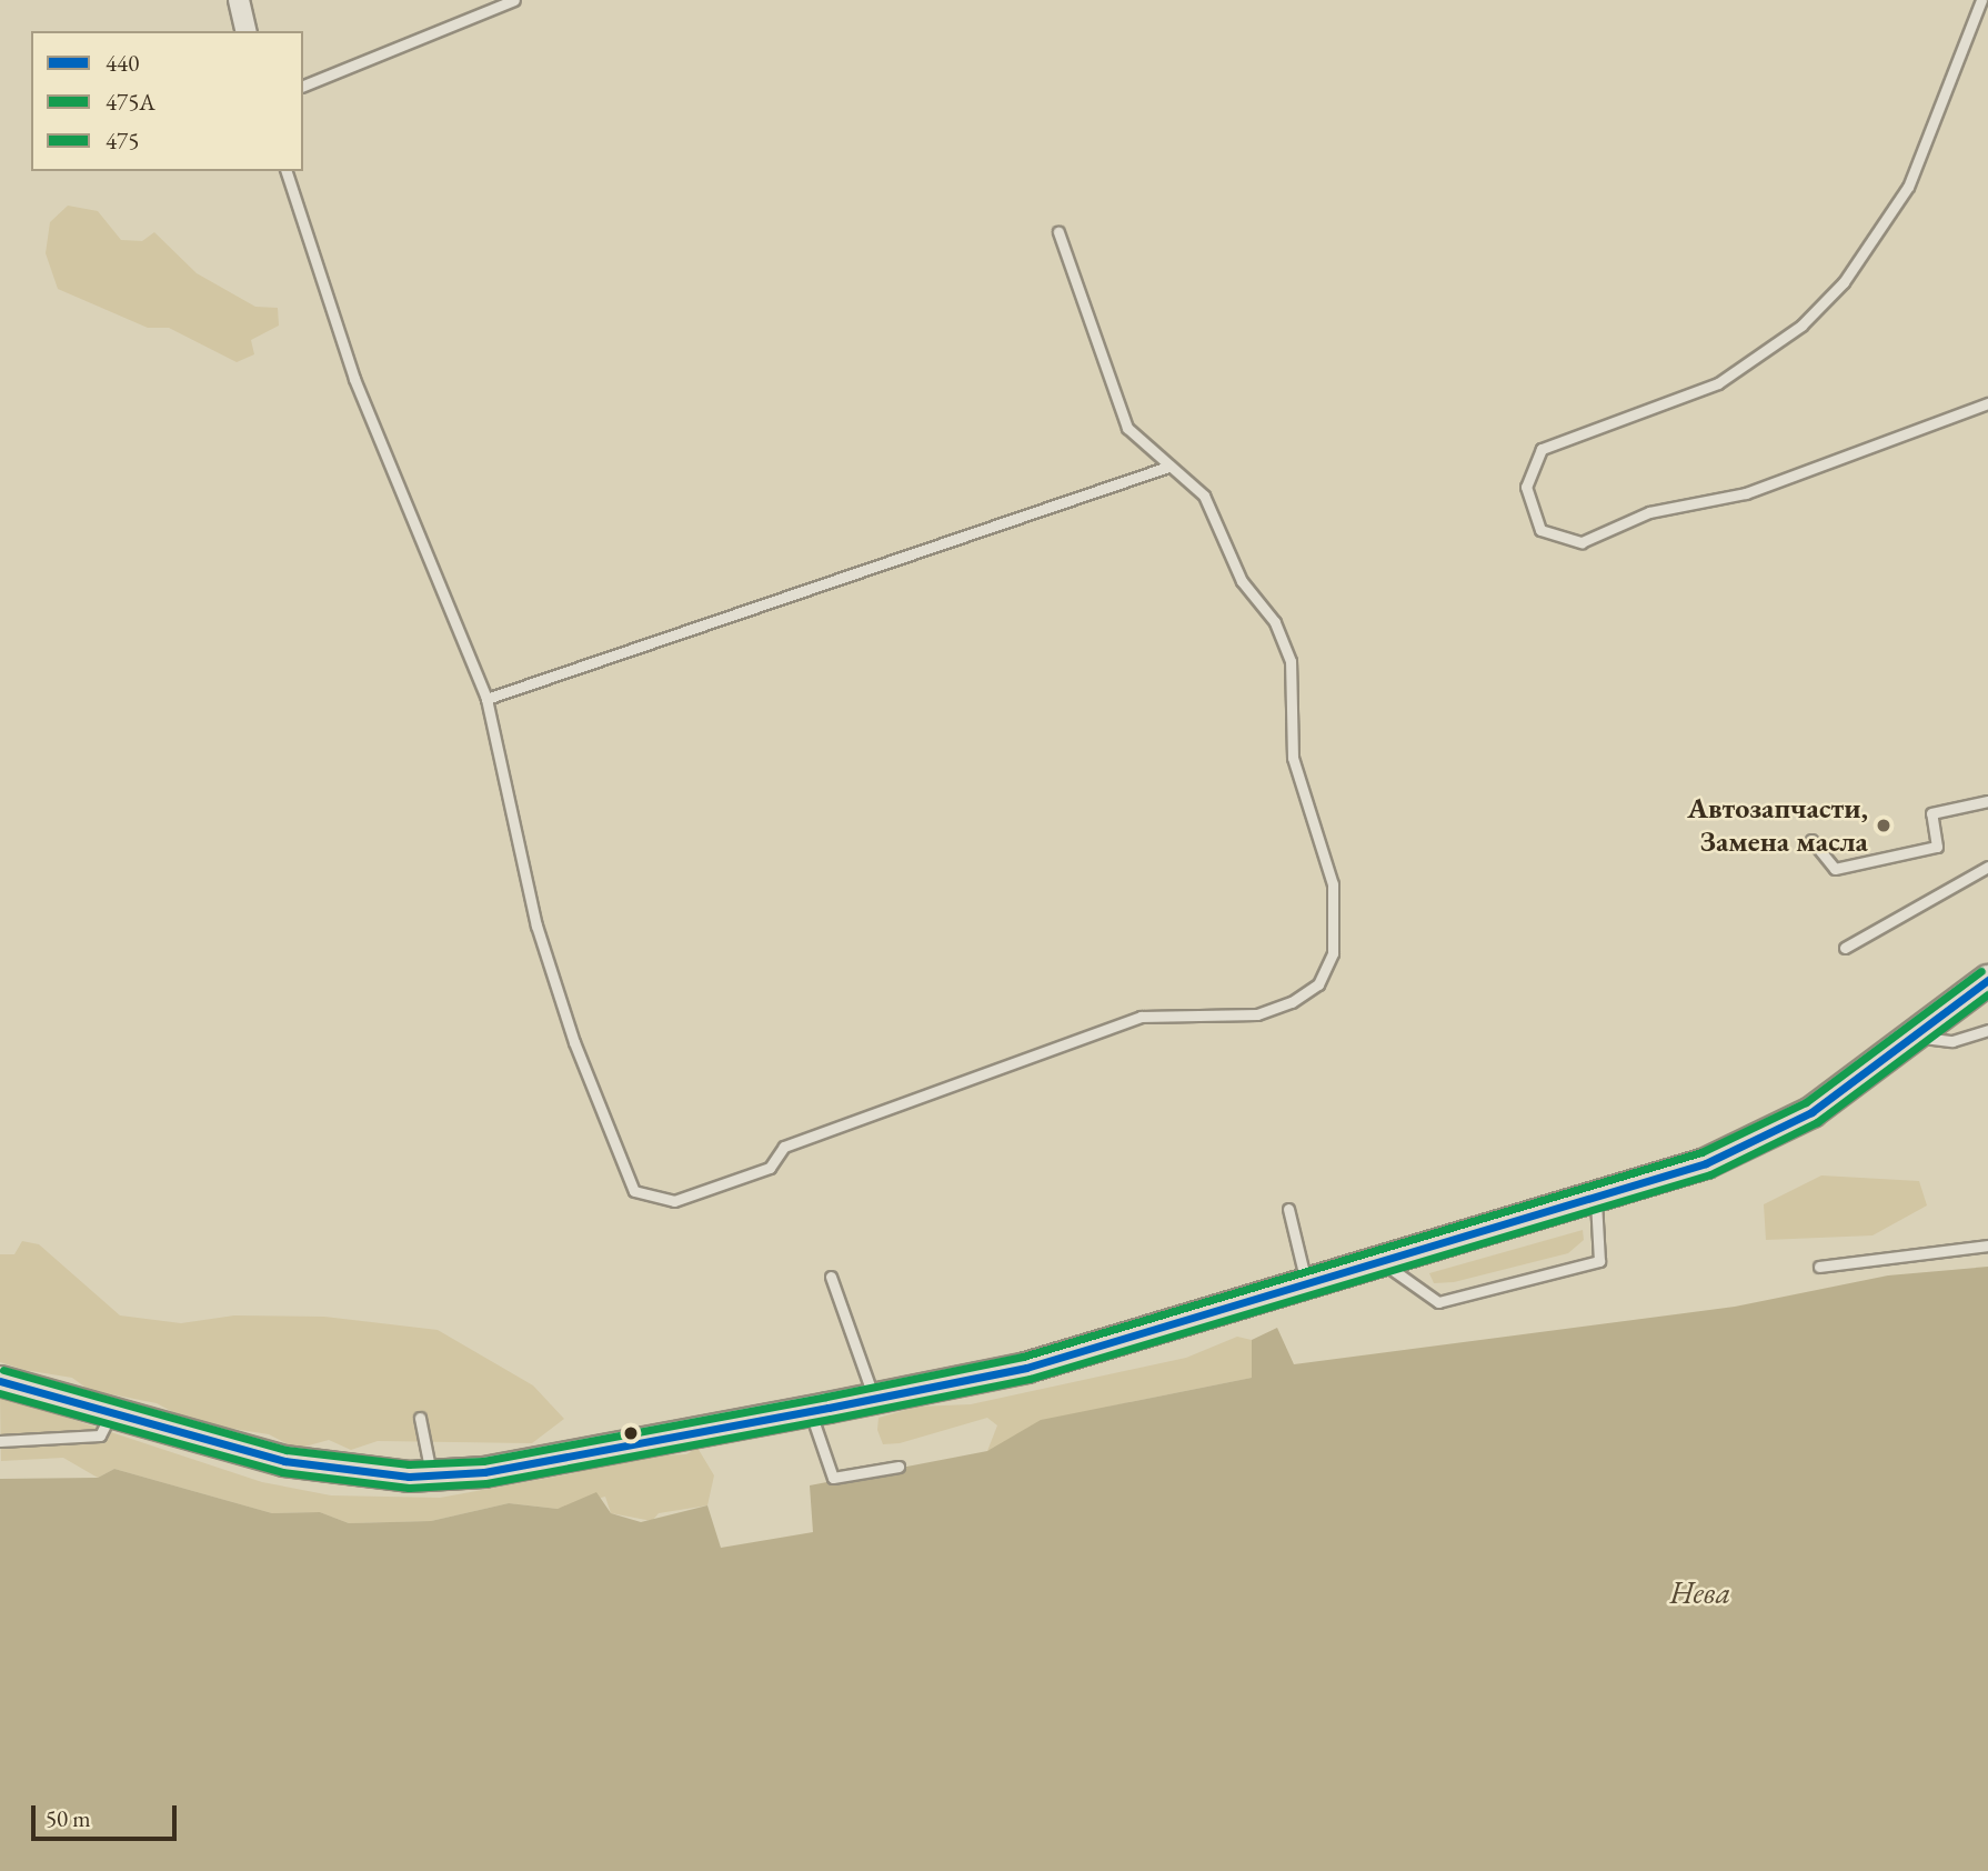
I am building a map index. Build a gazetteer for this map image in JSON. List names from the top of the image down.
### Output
{
  "water": ["Нева"],
  "places": ["Автозапчасти, Замена масла"],
  "lines": ["transit line 475", "transit line 440", "transit line 475А"],
  "legend": ["440", "475А", "475"],
  "scale_bar": "50 m"
}
